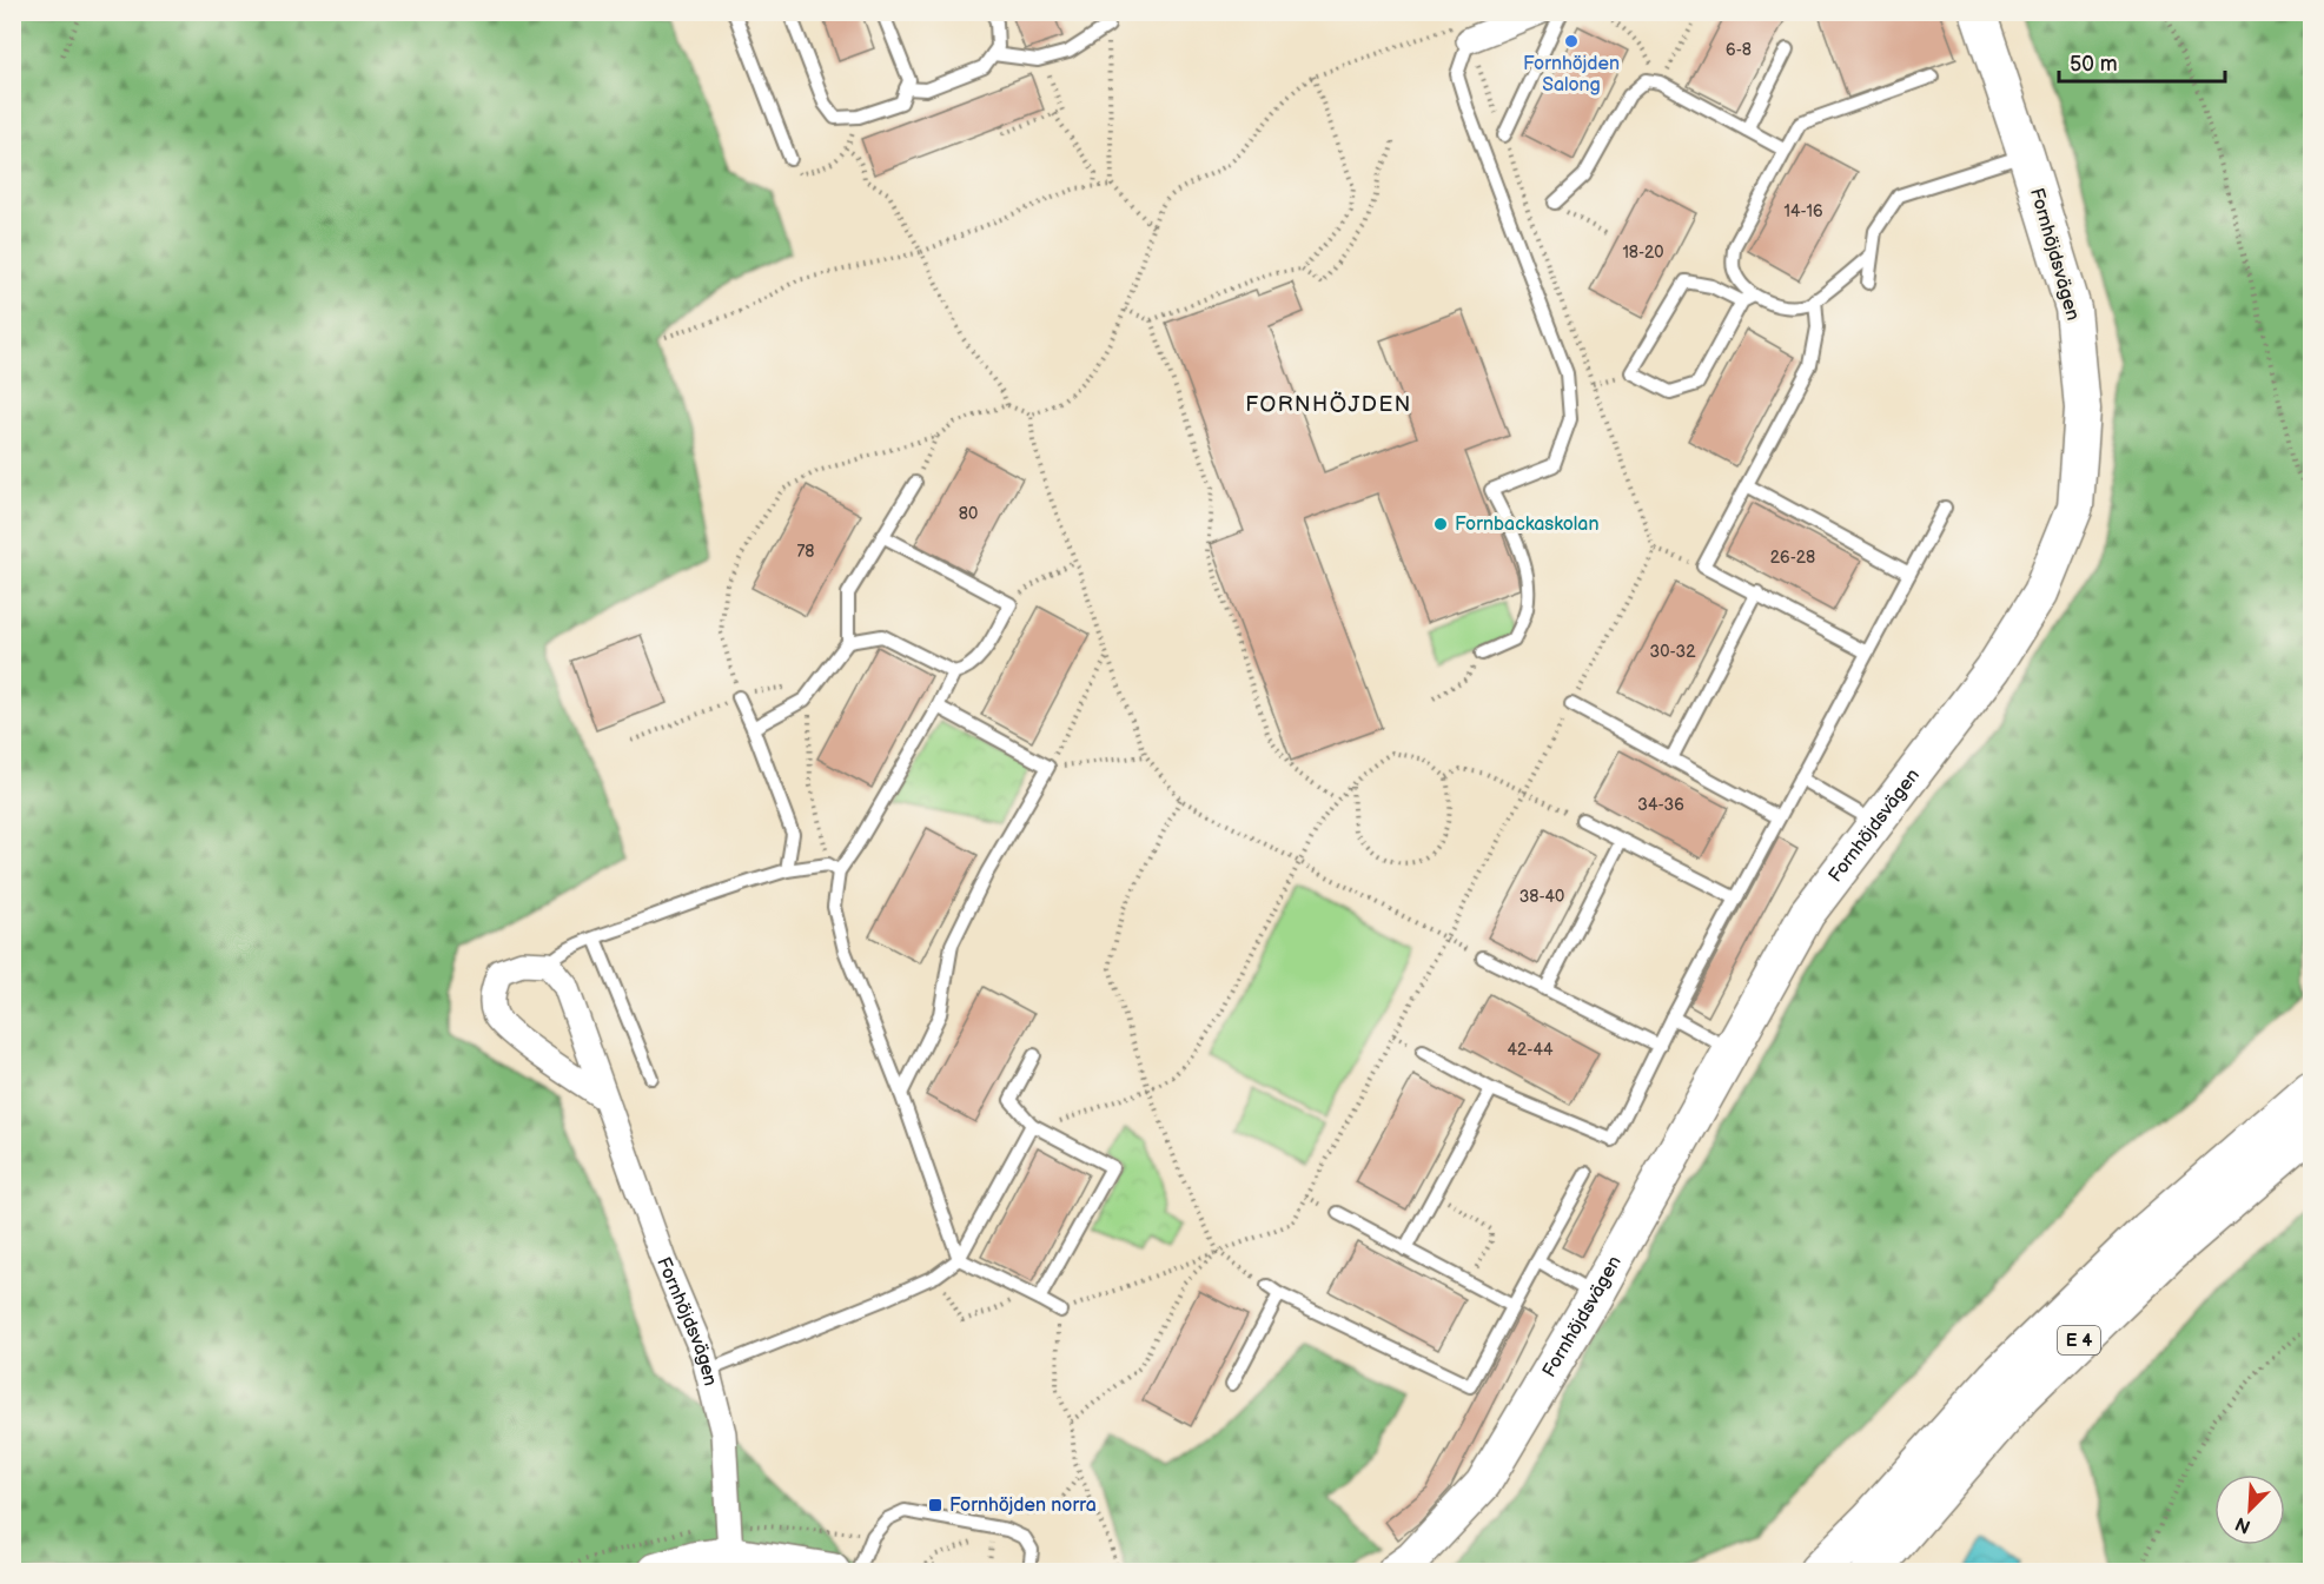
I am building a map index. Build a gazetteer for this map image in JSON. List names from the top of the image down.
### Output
{
  "streets": {
    "highway": ["E 4"],
    "street": ["Fornhöjdsvägen"]
  },
  "districts": ["FORNHÖJDEN"],
  "places": {
    "other": ["Fornhöjden Salong", "Fornbackaskolan"],
    "transit": ["Fornhöjden norra"]
  },
  "house_numbers": [
    "6-8",
    "14-16",
    "18-20",
    "80",
    "78",
    "26-28",
    "30-32",
    "34-36",
    "38-40",
    "42-44"
  ],
  "scale_bar": "50 m",
  "north": "bottom left"
}
